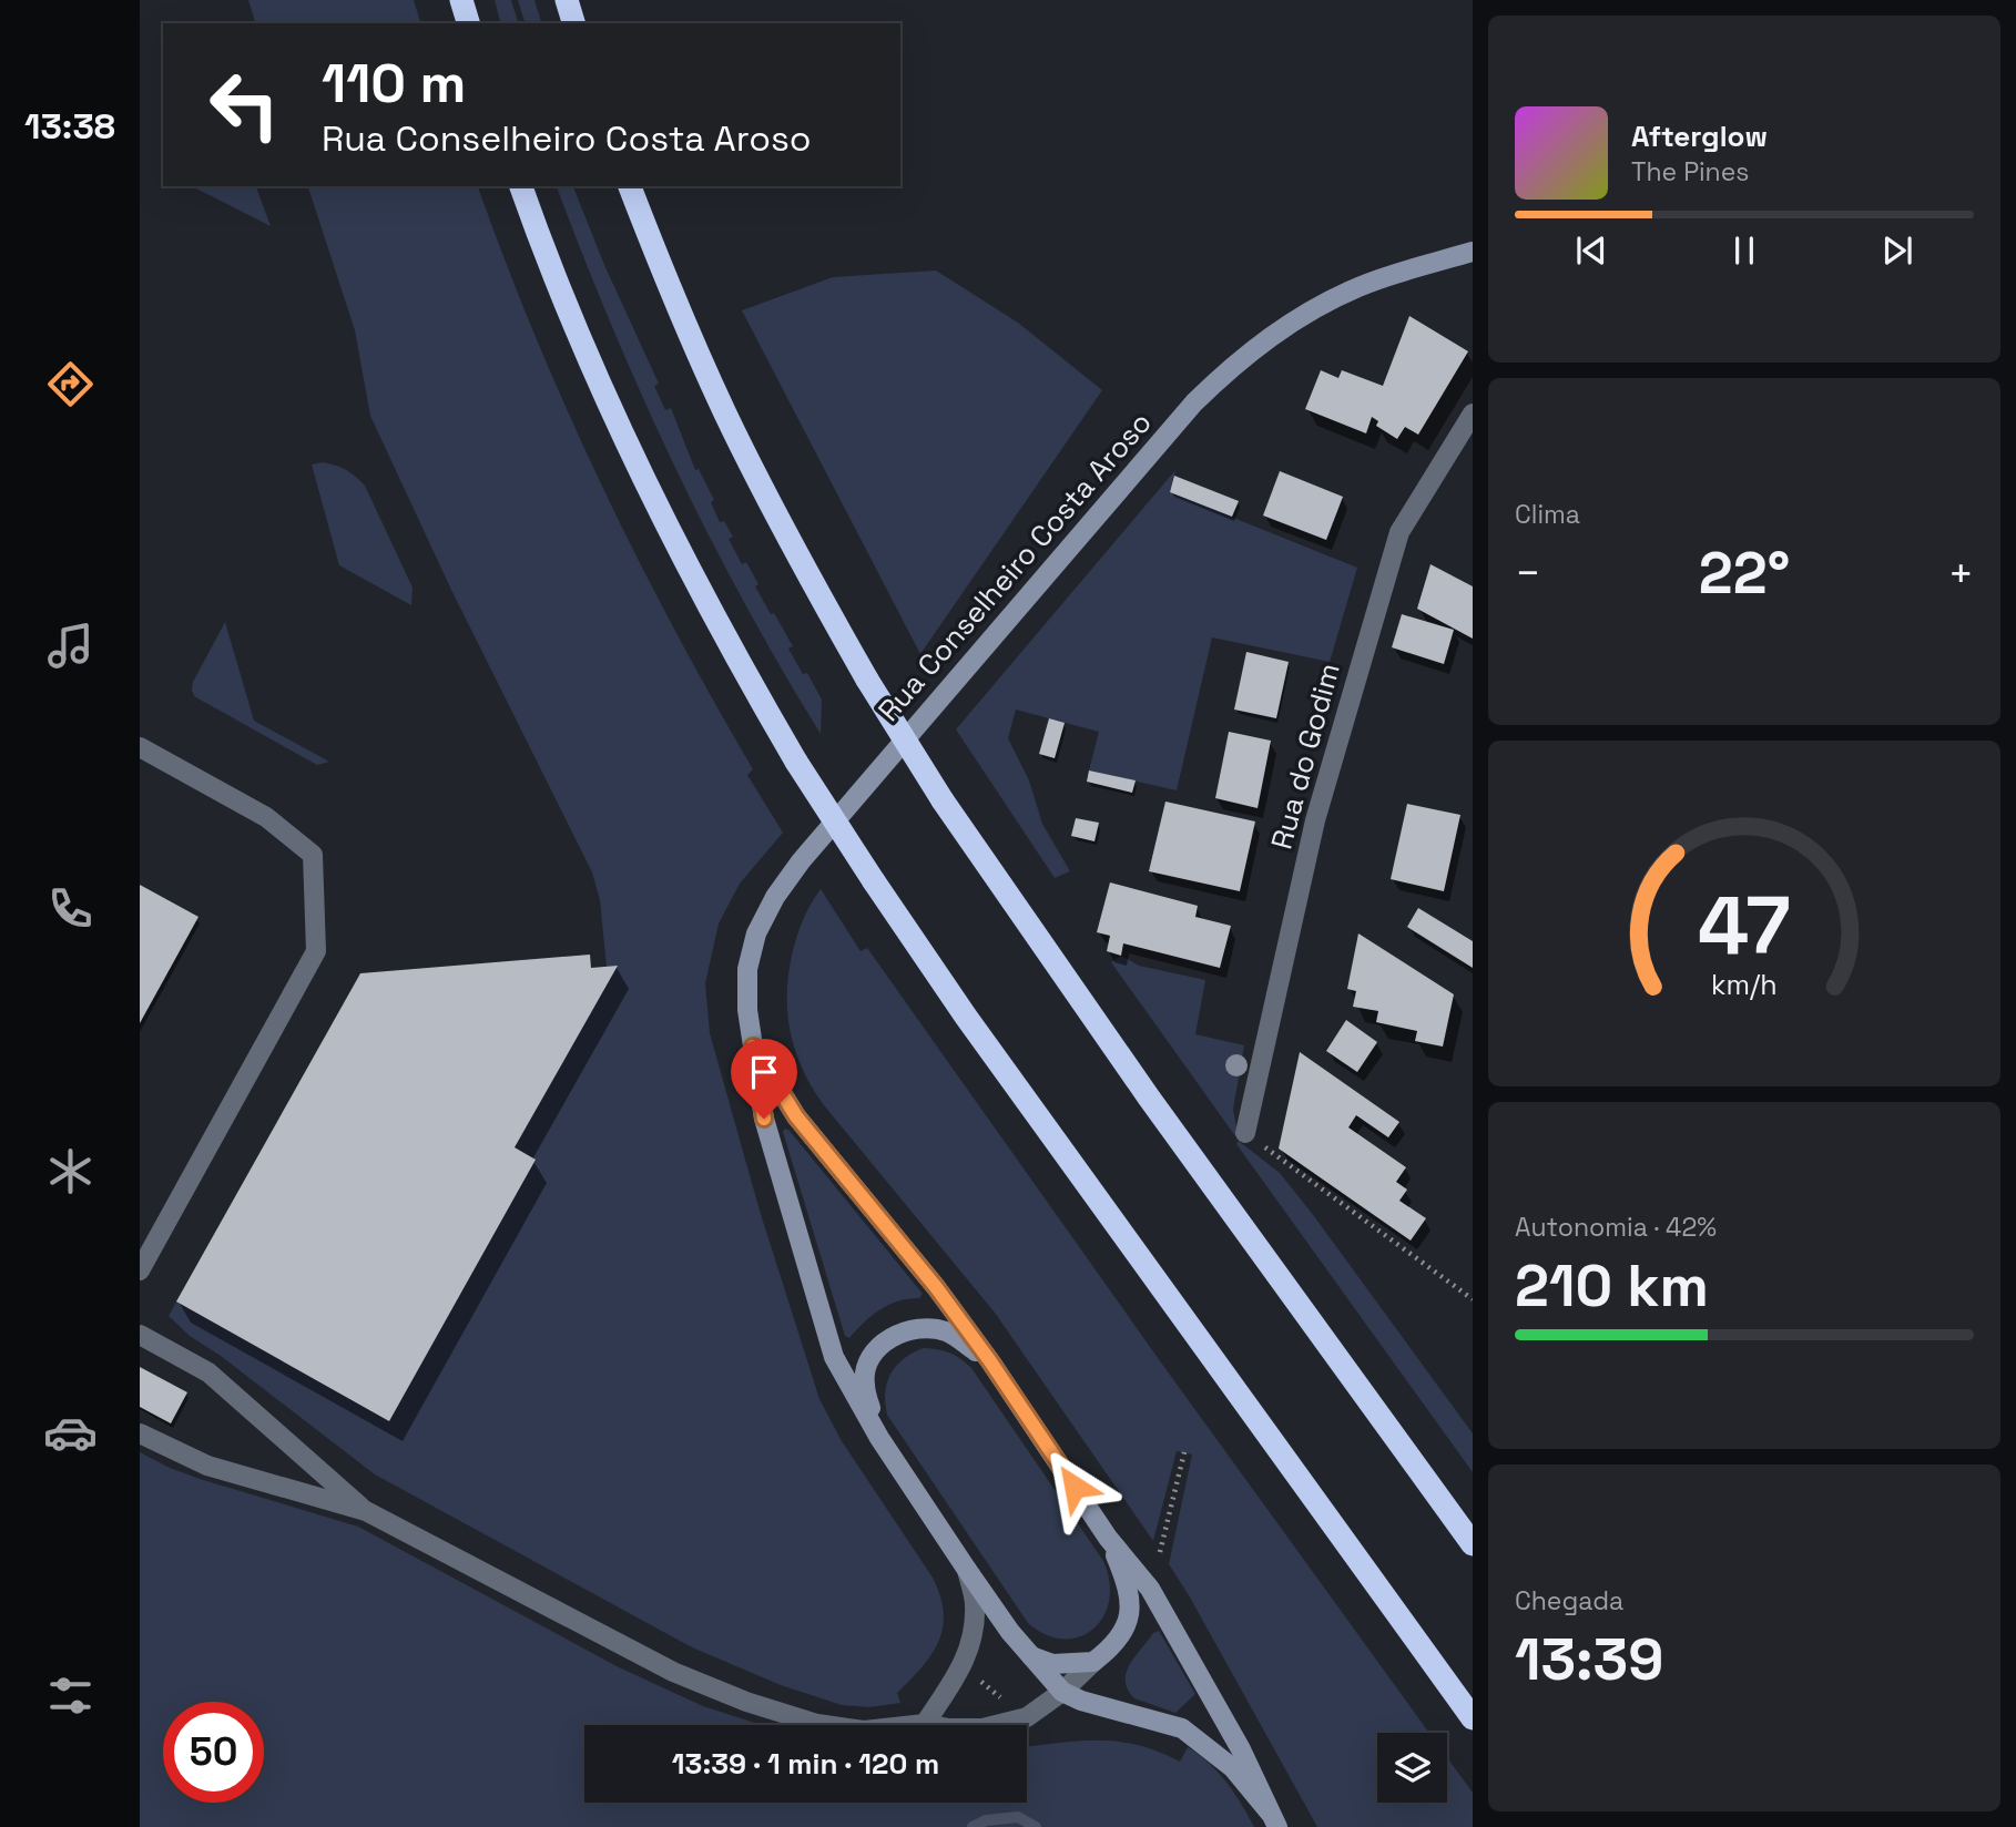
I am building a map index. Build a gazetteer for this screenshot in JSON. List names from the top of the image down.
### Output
{
  "streets": {
    "main road": ["Rua Conselheiro Costa Aroso"],
    "street": ["Rua do Godim"]
  },
  "page": {
    "tabs": "13:38",
    "turn": ["110 m", "Rua Conselheiro Costa Aroso"],
    "song": ["Afterglow", "The Pines"],
    "tile": [
      "Clima",
      ["Autonomia · 42%", "210 km"],
      ["Chegada", "13:39"]
    ],
    "heat": ["−", "22°", "+"],
    "limit": "50",
    "trip": "13:39 · 1 min · 120 m",
    "gauge": ["47", "km/h"]
  }
}
